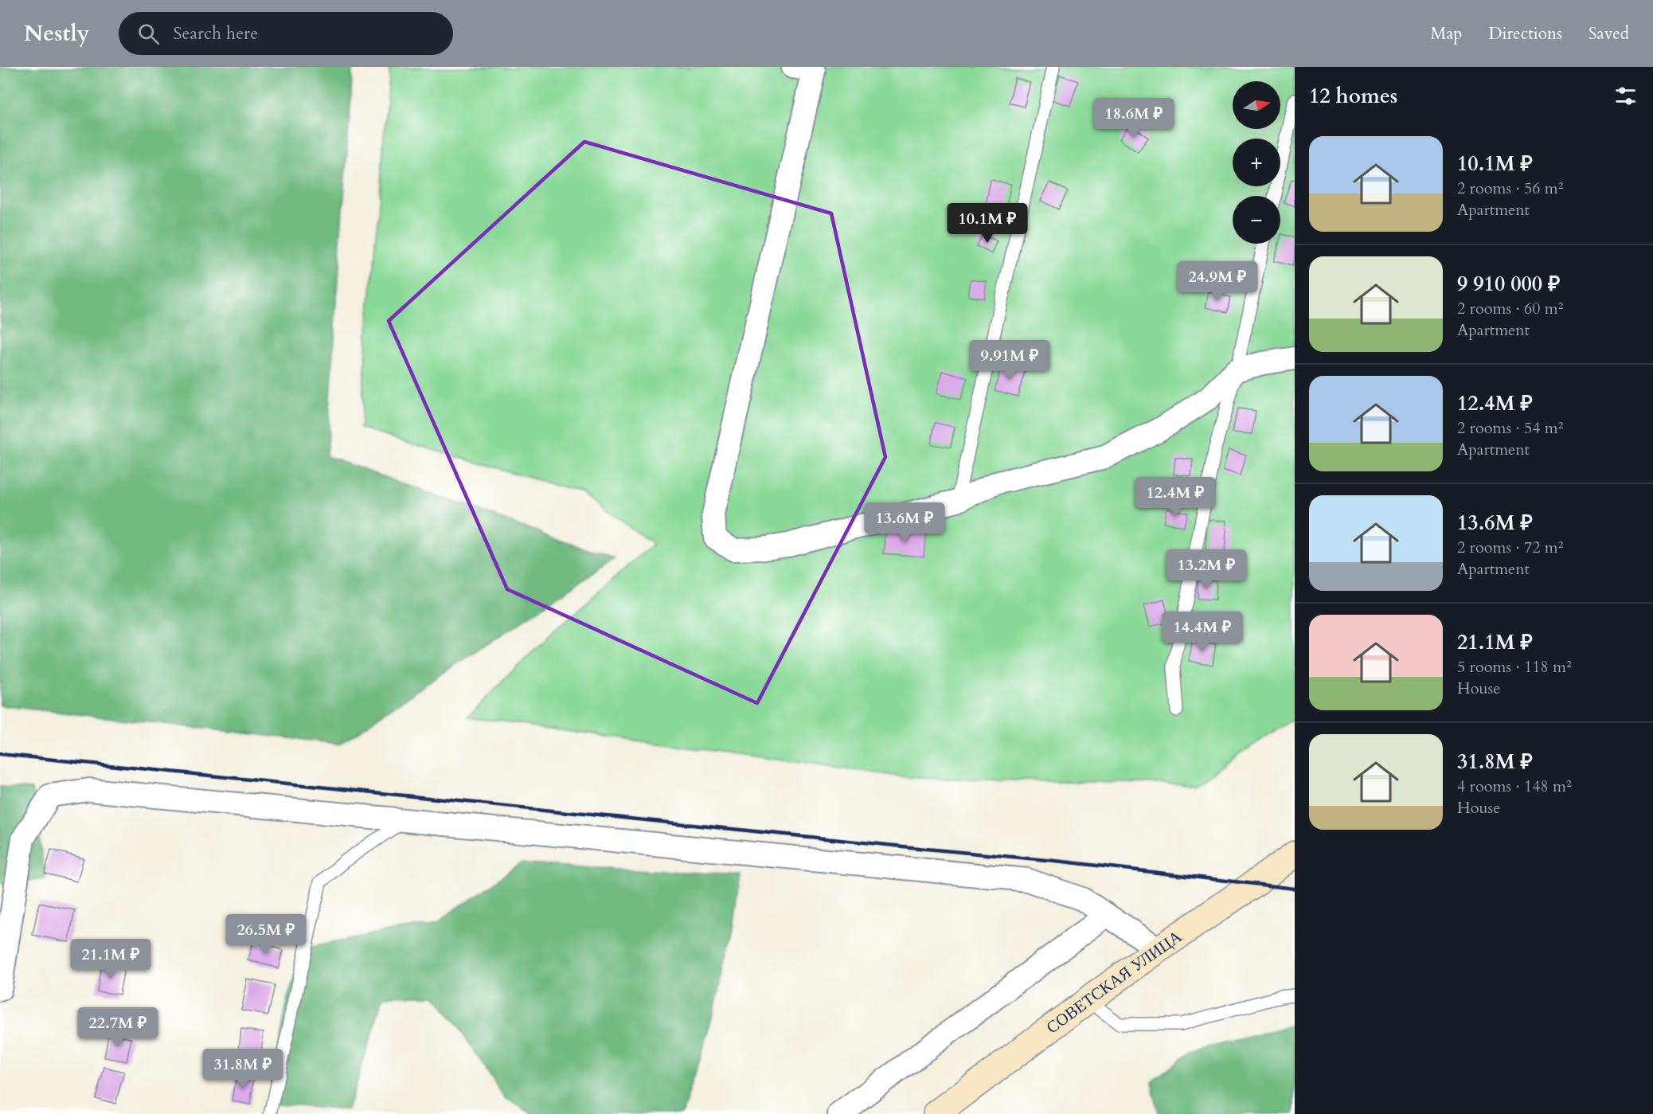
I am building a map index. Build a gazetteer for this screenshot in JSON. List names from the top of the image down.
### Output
{
  "streets": {
    "main road": ["СОВЕТСКАЯ УЛИЦА"]
  },
  "north": "right",
  "page": {
    "header": "Nestly",
    "search": "Search here",
    "nav": ["Map", "Directions", "Saved"],
    "heading": "12 homes",
    "map_buttons": ["+", "−"],
    "price": [
      "18.6M ₽",
      "10.1M ₽",
      "24.9M ₽",
      "9.91M ₽",
      "12.4M ₽",
      "13.6M ₽",
      "13.2M ₽",
      "14.4M ₽",
      "26.5M ₽",
      "21.1M ₽",
      "22.7M ₽",
      "31.8M ₽"
    ],
    "list": [
      {
        "name": "10.1M ₽",
        "note": "2 rooms · 56 m² · Apartment"
      },
      {
        "name": "9 910 000 ₽",
        "note": "2 rooms · 60 m² · Apartment"
      },
      {
        "name": "12.4M ₽",
        "note": "2 rooms · 54 m² · Apartment"
      },
      {
        "name": "13.6M ₽",
        "note": "2 rooms · 72 m² · Apartment"
      },
      {
        "name": "21.1M ₽",
        "note": "5 rooms · 118 m² · House"
      },
      {
        "name": "31.8M ₽",
        "note": "4 rooms · 148 m² · House"
      }
    ]
  }
}
